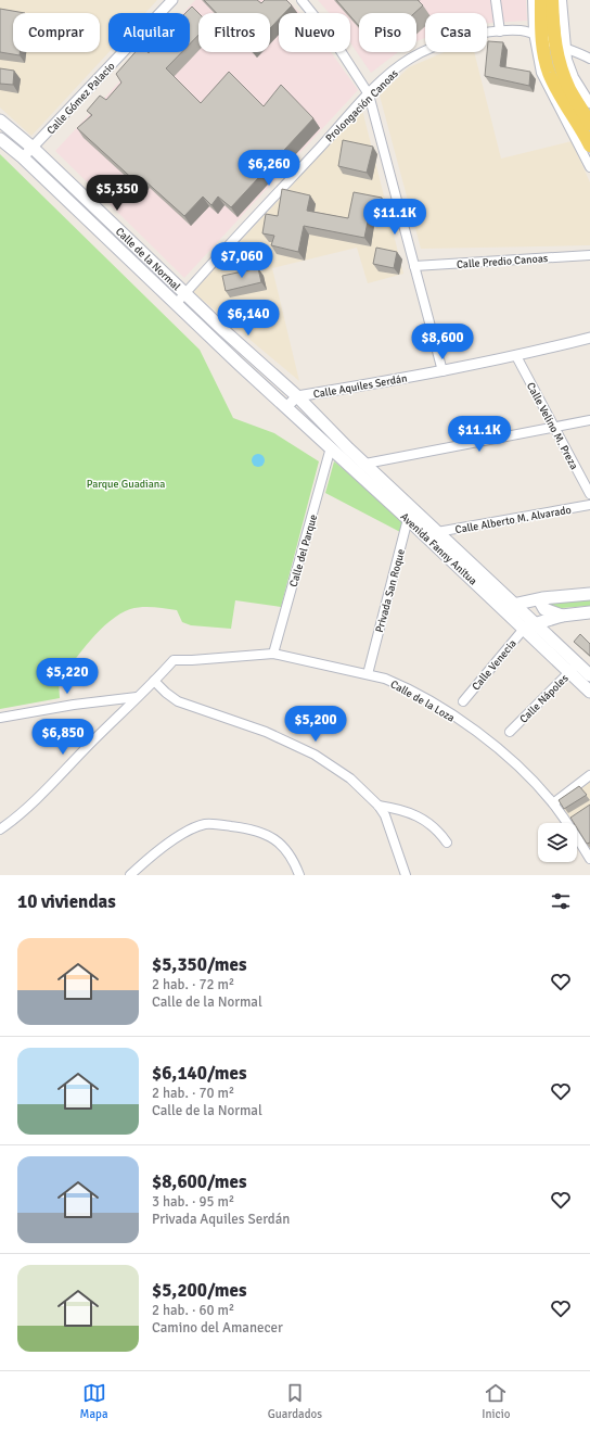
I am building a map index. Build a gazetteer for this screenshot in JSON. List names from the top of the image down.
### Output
{
  "streets": {
    "main road": ["Calle de la Normal", "Avenida Fanny Anitua"],
    "street": [
      "Calle Gómez Palacio",
      "Prolongación Canoas",
      "Calle Predio Canoas",
      "Calle Aquiles Serdán",
      "Calle Velino M. Preza",
      "Calle Alberto M. Alvarado",
      "Calle del Parque",
      "Privada San Roque",
      "Calle Venecia",
      "Calle Nápoles",
      "Calle de la Loza"
    ]
  },
  "crossings": [
    ["Calle Gómez Palacio", "Calle de la Normal"],
    ["Prolongación Canoas", "Calle de la Normal"],
    ["Calle de la Normal", "Calle Aquiles Serdán"],
    ["Calle de la Normal", "Avenida Fanny Anitua"],
    ["Calle Aquiles Serdán", "Calle Velino M. Preza"],
    ["Calle Aquiles Serdán", "Avenida Fanny Anitua"],
    ["Calle Alberto M. Alvarado", "Avenida Fanny Anitua"],
    ["Avenida Fanny Anitua", "Calle del Parque"],
    ["Avenida Fanny Anitua", "Privada San Roque"],
    ["Avenida Fanny Anitua", "Calle Venecia"],
    ["Avenida Fanny Anitua", "Calle Nápoles"],
    ["Calle del Parque", "Calle de la Loza"],
    ["Privada San Roque", "Calle de la Loza"]
  ],
  "parks": ["Parque Guadiana"],
  "page": {
    "chip": [
      "Comprar",
      "Alquilar",
      "Filtros",
      "Nuevo",
      "Piso",
      "Casa"
    ],
    "price": [
      "$6,260",
      "$5,350",
      "$11.1K",
      "$7,060",
      "$6,140",
      "$8,600",
      "$11.1K",
      "$5,220",
      "$5,200",
      "$6,850"
    ],
    "heading": "10 viviendas",
    "list": [
      {
        "name": "$5,350/mes",
        "note": "2 hab. · 72 m² · Calle de la Normal"
      },
      {
        "name": "$6,140/mes",
        "note": "2 hab. · 70 m² · Calle de la Normal"
      },
      {
        "name": "$8,600/mes",
        "note": "3 hab. · 95 m² · Privada Aquiles Serdán"
      },
      {
        "name": "$5,200/mes",
        "note": "2 hab. · 60 m² · Camino del Amanecer"
      }
    ],
    "tabs": ["Mapa", "Guardados", "Inicio"]
  }
}
